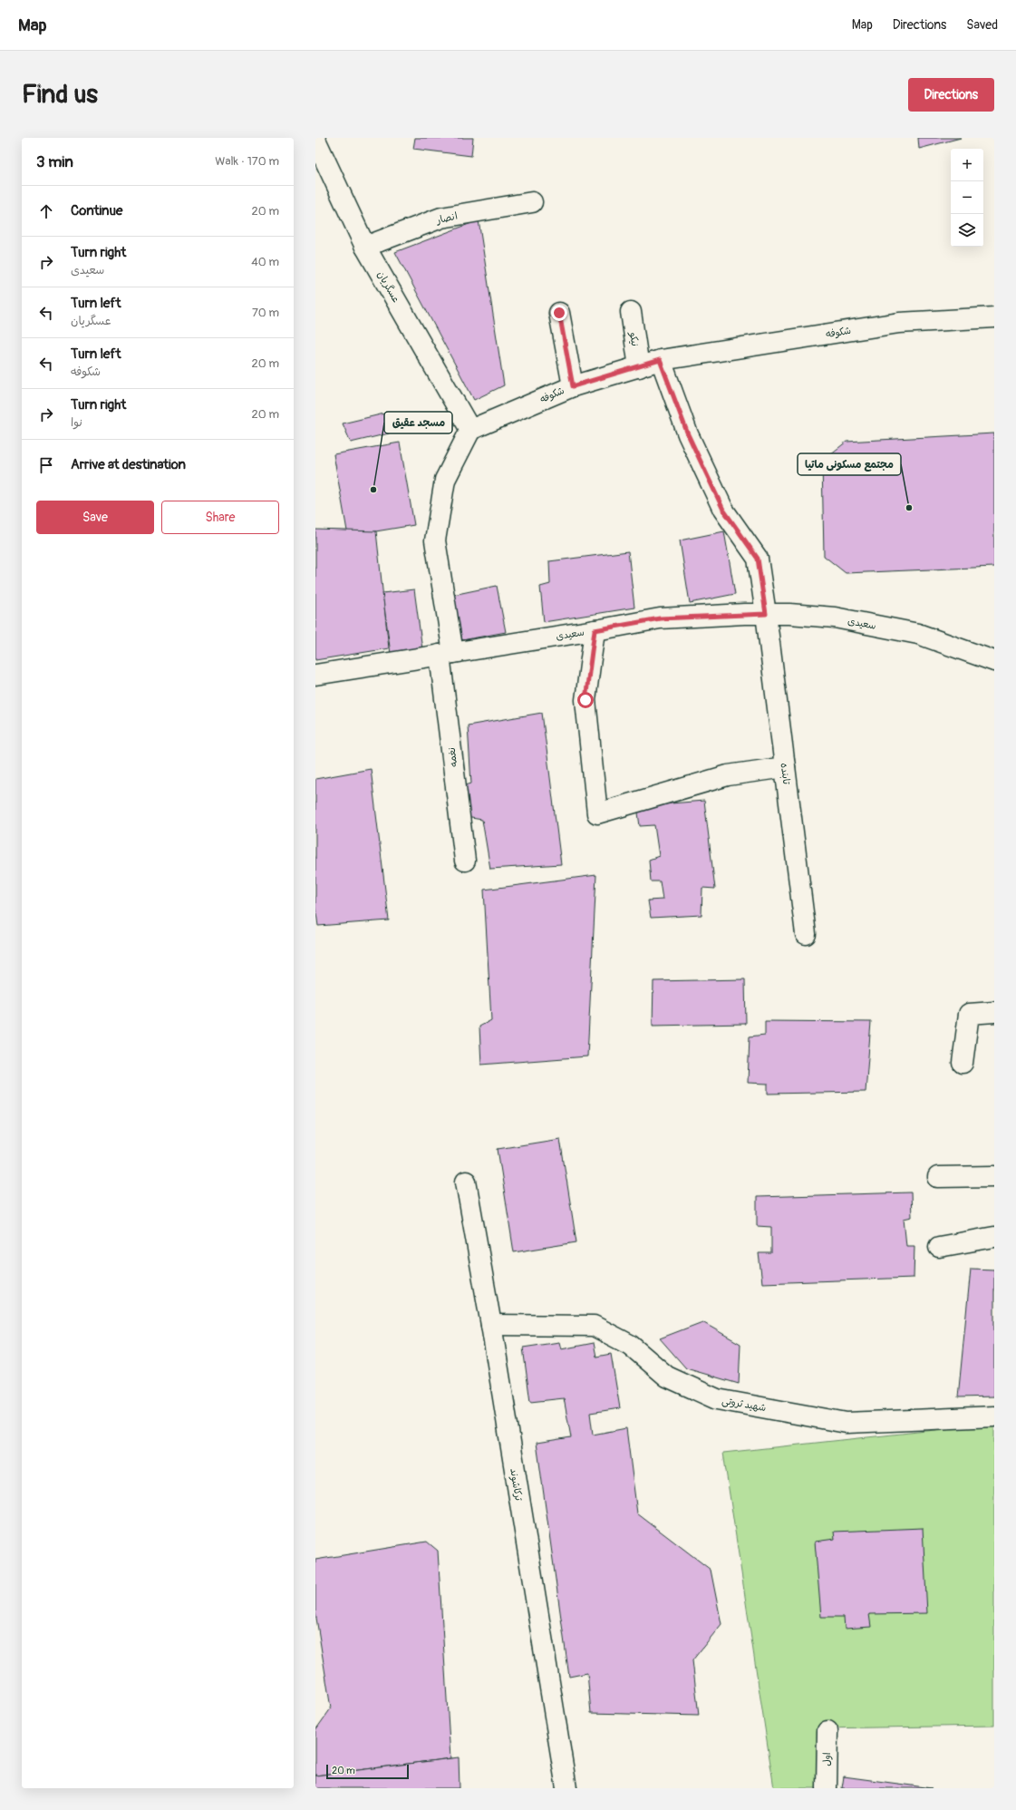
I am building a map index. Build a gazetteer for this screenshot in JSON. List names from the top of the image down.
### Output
{
  "streets": {
    "street": [
      "انصار",
      "عسگریان",
      "شکوفه",
      "نیکو",
      "سعیدی",
      "نغمه",
      "تابنده",
      "شهید ثروتی",
      "ترکاشوند",
      "اول"
    ]
  },
  "crossings": [
    ["انصار", "عسگریان"],
    ["عسگریان", "شکوفه"],
    ["شکوفه", "نیکو"],
    ["سعیدی", "نغمه"],
    ["سعیدی", "تابنده"],
    ["شهید ثروتی", "ترکاشوند"]
  ],
  "places": ["مسجد عقیق", "مجتمع مسکونی ماتیا"],
  "scale_bar": "20 m",
  "page": {
    "header": "Map",
    "nav": ["Map", "Directions", "Saved"],
    "buttons": [
      "Directions",
      ["Save", "Share"]
    ],
    "title": "Find us",
    "heading": ["3 min", "Walk · 170 m"],
    "map_buttons": ["+", "−"],
    "list": [
      ["Continue", "20 m"],
      ["Turn right", "سعیدی", "40 m"],
      ["Turn left", "عسگریان", "70 m"],
      ["Turn left", "شکوفه", "20 m"],
      ["Turn right", "نوا", "20 m"],
      "Arrive at destination"
    ],
    "scale": "20 m"
  }
}
